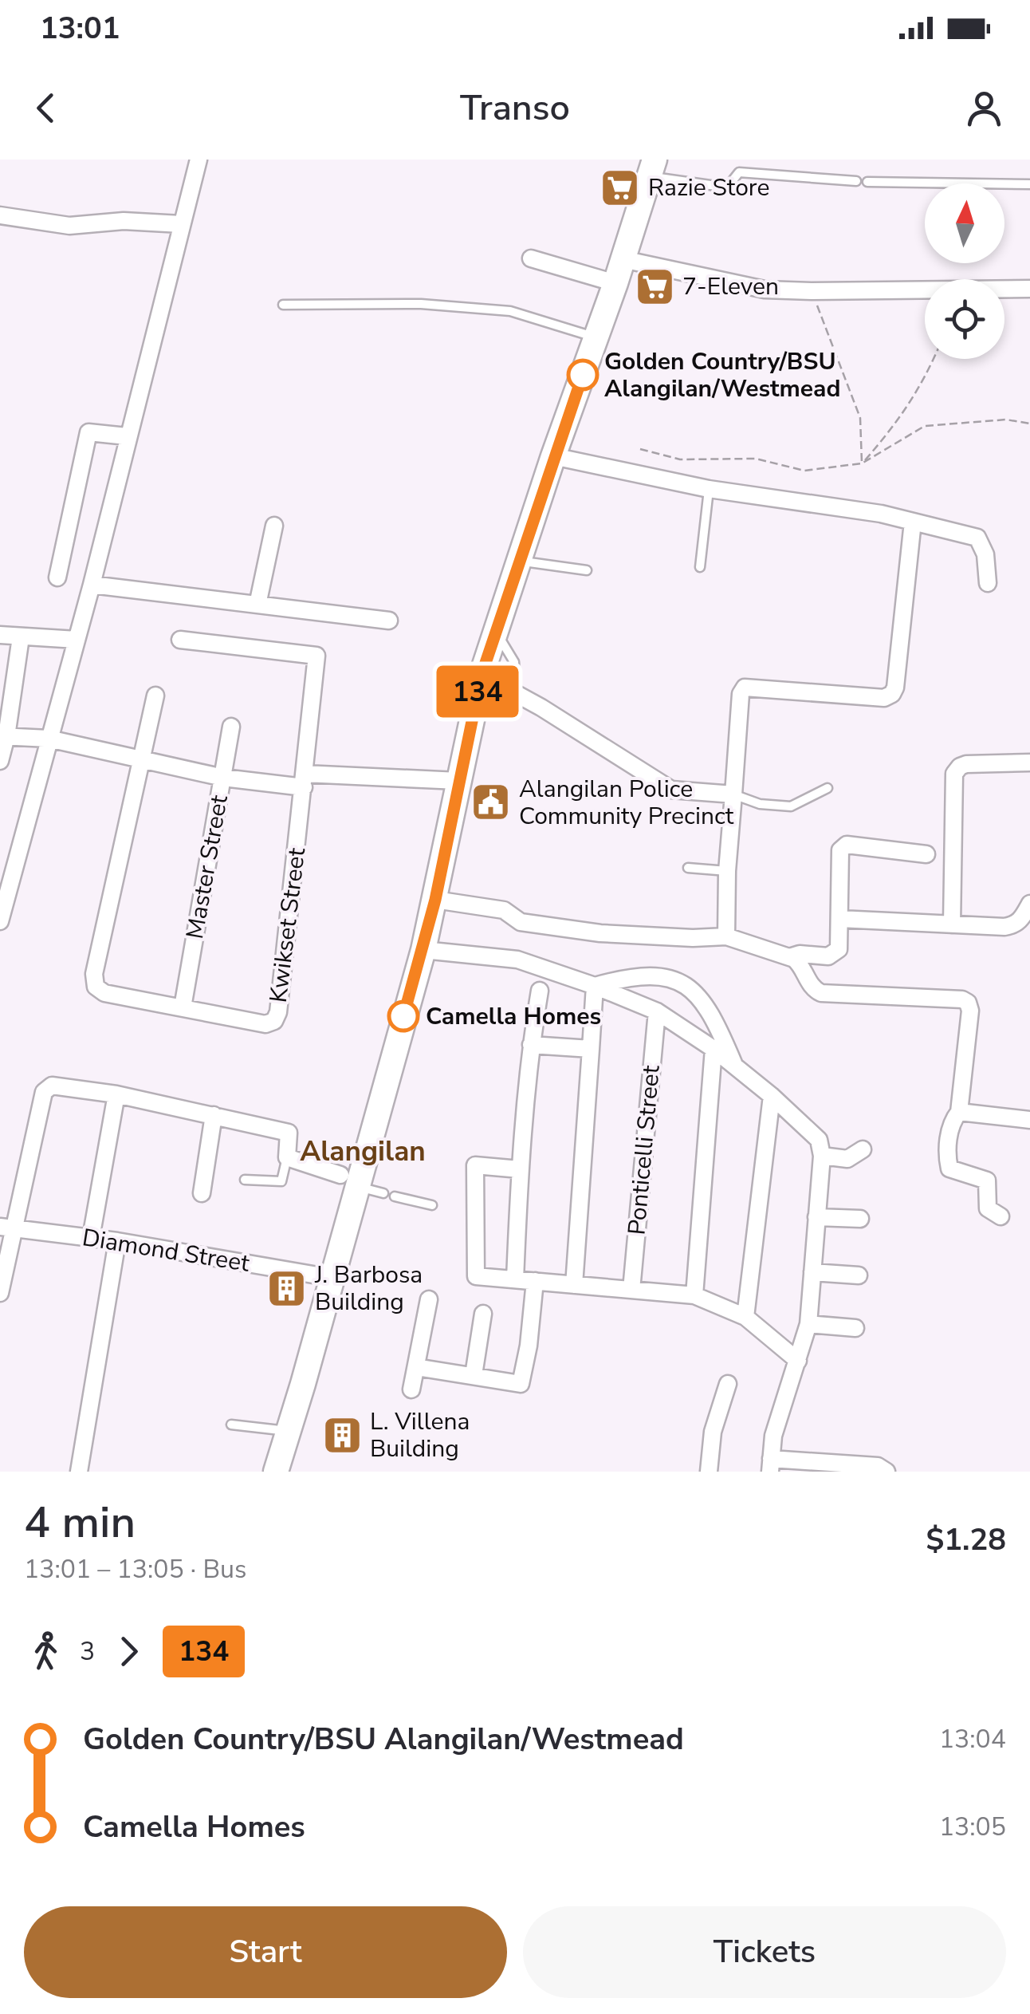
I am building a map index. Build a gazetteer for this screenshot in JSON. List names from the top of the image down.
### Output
{
  "streets": {
    "street": [
      "Master Street",
      "Kwikset Street",
      "Ponticelli Street",
      "Diamond Street"
    ]
  },
  "crossings": [
    ["Master Street", "Kwikset Street"]
  ],
  "districts": ["Alangilan"],
  "places": {
    "supermarket": ["Razie Store", "7-Eleven"],
    "other": ["Golden Country/BSU Alangilan/Westmead", "Camella Homes"],
    "public building": ["Alangilan Police Community Precinct"],
    "building": ["J. Barbosa Building", "L. Villena Building"]
  },
  "lines": ["bus line 134"],
  "north": "top",
  "page": {
    "status": "13:01",
    "header": "Transo",
    "on_map": "134",
    "heading": ["4 min", "13:01 – 13:05 · Bus", "$1.28"],
    "legs": ["3", "134"],
    "list": [
      {
        "name": "Golden Country/BSU Alangilan/Westmead",
        "value": "13:04"
      },
      {
        "name": "Camella Homes",
        "value": "13:05"
      }
    ],
    "buttons": ["Start", "Tickets"]
  }
}
